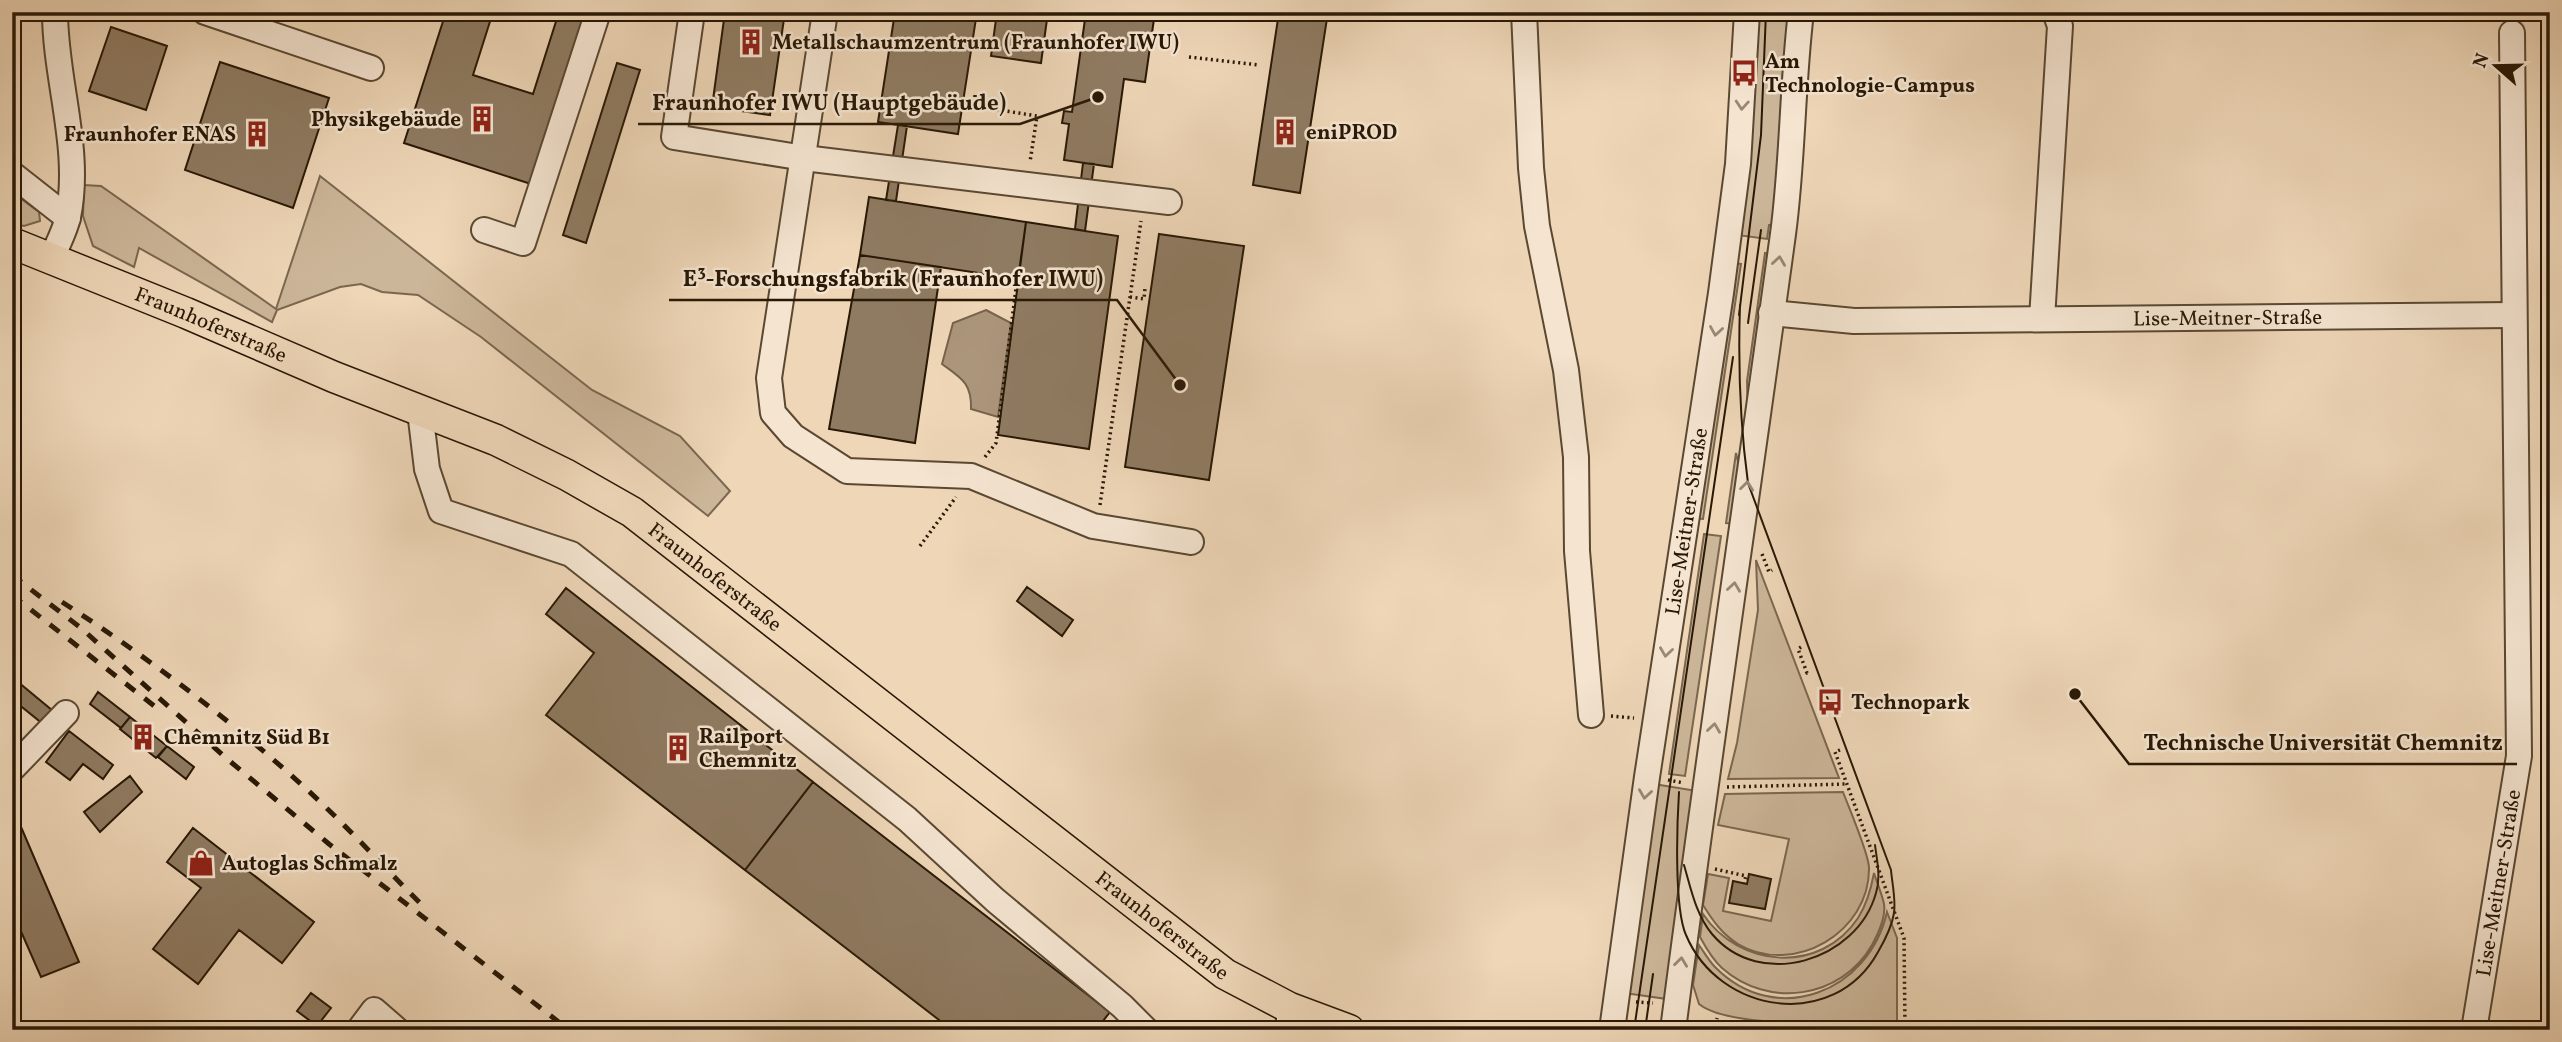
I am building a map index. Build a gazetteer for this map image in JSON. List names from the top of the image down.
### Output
{
  "streets": {
    "main road": ["Fraunhoferstraße"],
    "street": ["Lise-Meitner-Straße"]
  },
  "places": {
    "building": [
      "Metallschaumzentrum (Fraunhofer IWU)",
      "Physikgebäude",
      "eniPROD",
      "Fraunhofer ENAS",
      "Chemnitz Süd B1",
      "Railport Chemnitz"
    ],
    "bus stop": ["Am Technologie-Campus", "Technopark"],
    "other": ["Fraunhofer IWU (Hauptgebäude)", "E³-Forschungsfabrik (Fraunhofer IWU)", "Technische Universität Chemnitz"],
    "shop": ["Autoglas Schmalz"]
  },
  "north": "left"
}
